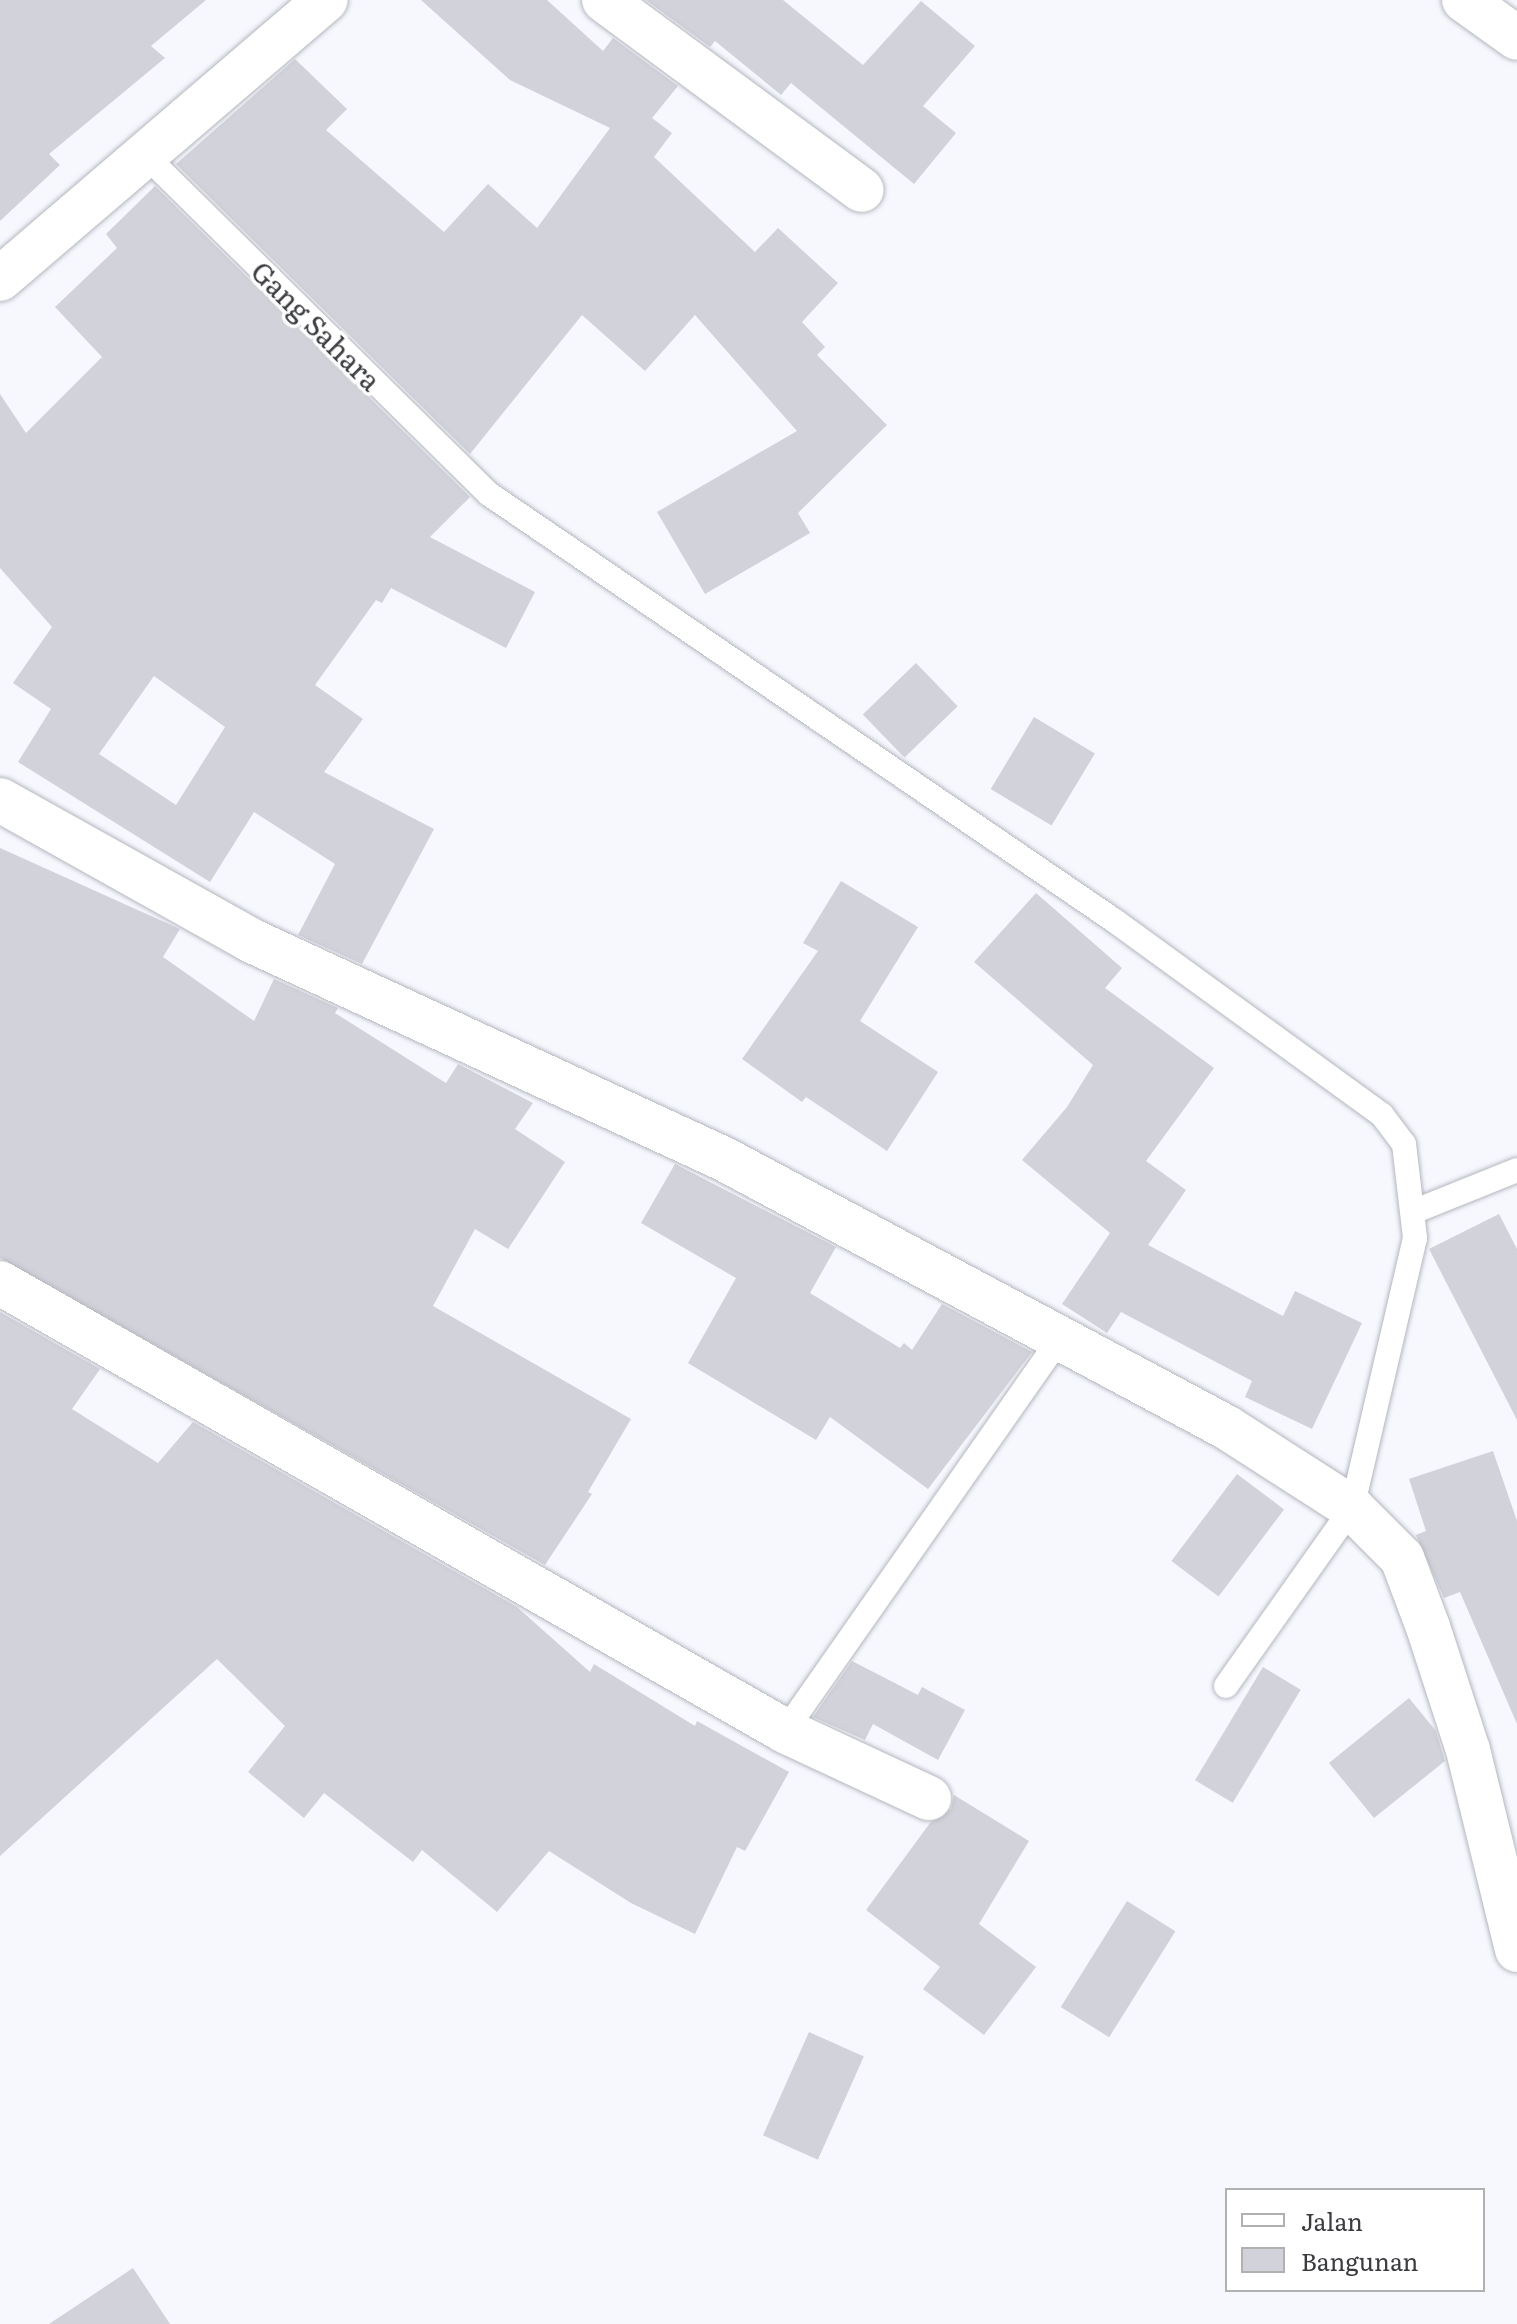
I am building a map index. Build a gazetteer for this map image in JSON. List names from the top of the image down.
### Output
{
  "streets": {
    "lane": ["Gang Sahara"]
  },
  "legend": ["Jalan", "Bangunan"]
}
